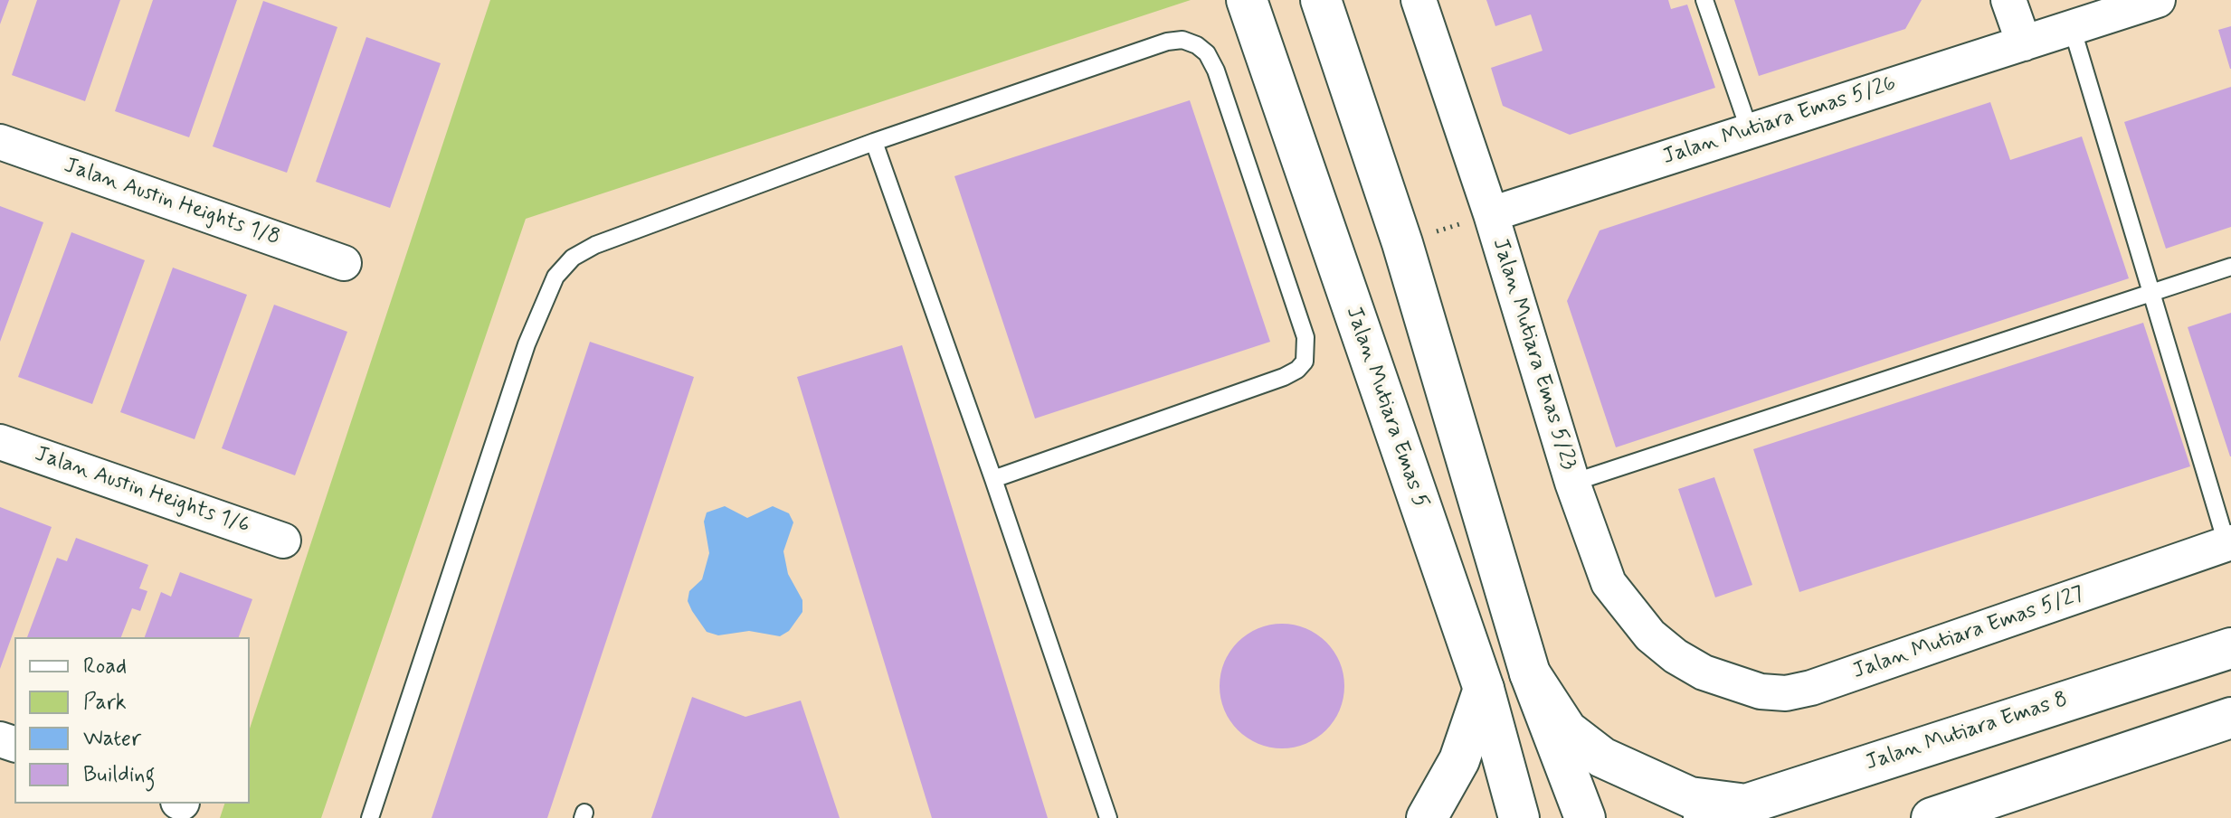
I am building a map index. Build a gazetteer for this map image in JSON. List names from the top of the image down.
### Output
{
  "streets": {
    "street": [
      "Jalan Mutiara Emas 5/26",
      "Jalan Austin Heights 1/8",
      "Jalan Mutiara Emas 5/23",
      "Jalan Mutiara Emas 5",
      "Jalan Austin Heights 1/6",
      "Jalan Mutiara Emas 5/27",
      "Jalan Mutiara Emas 8"
    ]
  },
  "crossings": [
    ["Jalan Mutiara Emas 5/26", "Jalan Mutiara Emas 5/23"],
    ["Jalan Mutiara Emas 5/23", "Jalan Mutiara Emas 5/27"]
  ],
  "legend": [
    "Road",
    "Park",
    "Water",
    "Building"
  ]
}
